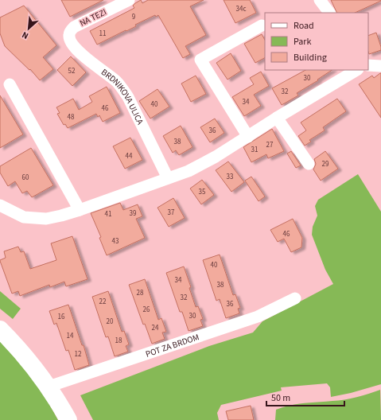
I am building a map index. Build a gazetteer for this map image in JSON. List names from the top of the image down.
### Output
{
  "streets": {
    "street": ["NA TEZI", "BRDNIKOVA ULICA", "POT ZA BRDOM"]
  },
  "crossings": [
    ["NA TEZI", "BRDNIKOVA ULICA"]
  ],
  "house_numbers": [
    "34c",
    "9",
    "11",
    "52",
    "30",
    "32",
    "34",
    "40",
    "46",
    "48",
    "36",
    "38",
    "27",
    "31",
    "44",
    "29",
    "33",
    "60",
    "35",
    "37",
    "39",
    "41",
    "46",
    "43",
    "40",
    "34",
    "38",
    "28",
    "32",
    "22",
    "36",
    "26",
    "30",
    "16",
    "20",
    "24",
    "14",
    "18",
    "12"
  ],
  "legend": ["Road", "Park", "Building"],
  "scale_bar": "50 m",
  "north": "bottom left"
}
